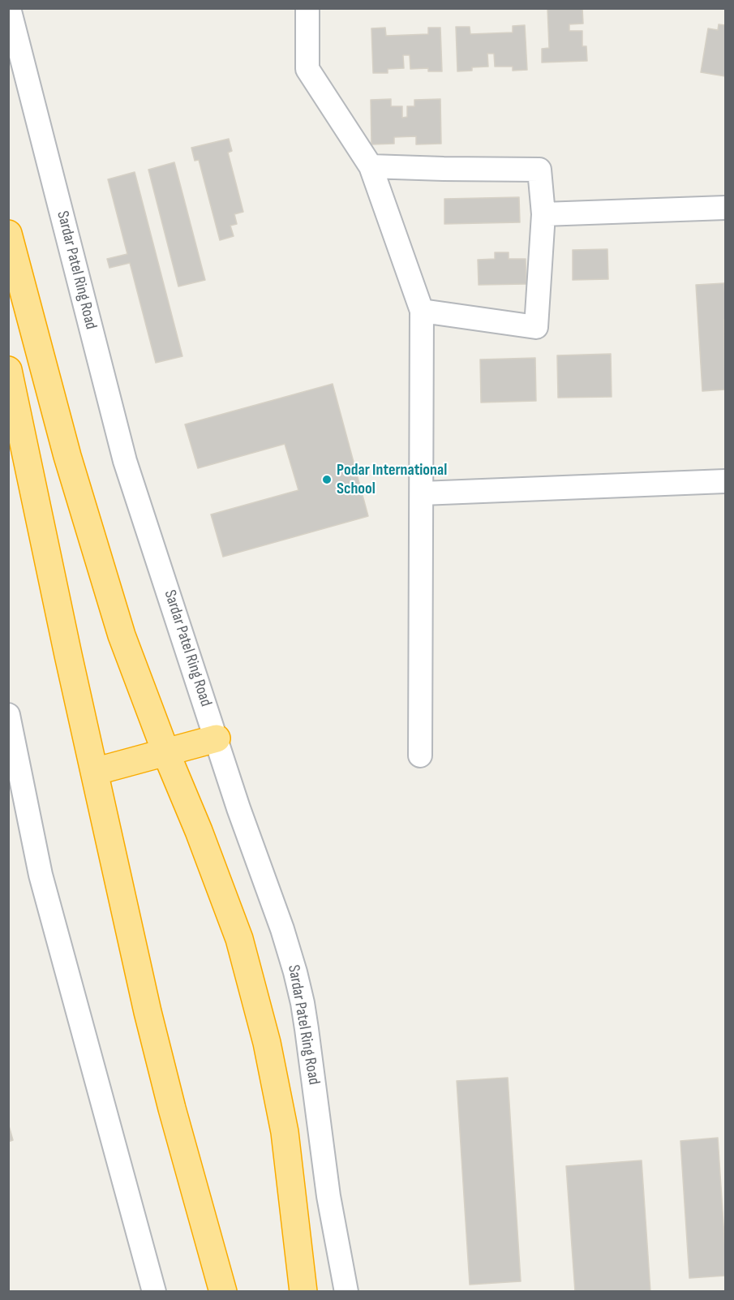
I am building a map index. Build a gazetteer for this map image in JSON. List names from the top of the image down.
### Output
{
  "streets": {
    "street": ["Sardar Patel Ring Road"]
  },
  "places": ["Podar International School"]
}
